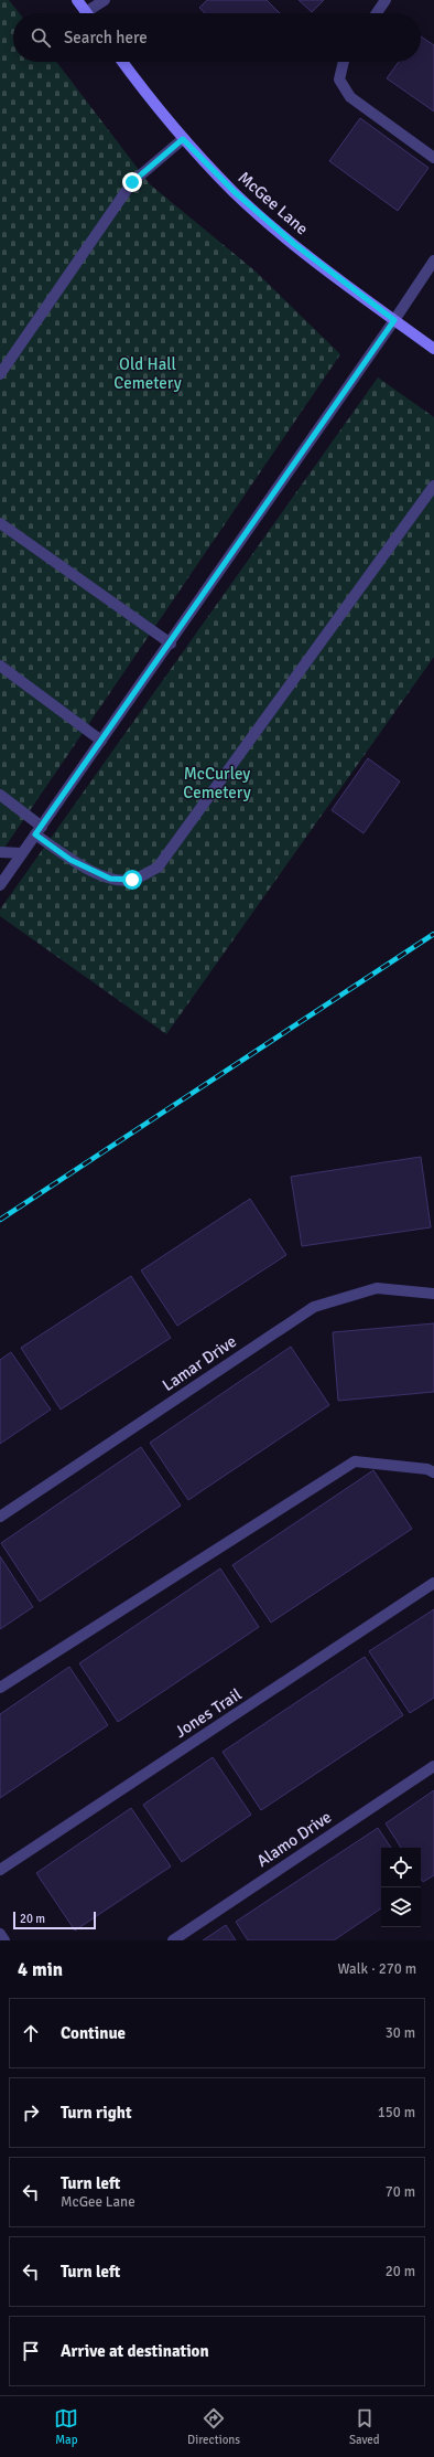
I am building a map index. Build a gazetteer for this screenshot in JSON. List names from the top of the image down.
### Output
{
  "streets": {
    "street": [
      "McGee Lane",
      "Lamar Drive",
      "Jones Trail",
      "Alamo Drive"
    ]
  },
  "parks": ["Old Hall Cemetery", "McCurley Cemetery"],
  "scale_bar": "20 m",
  "page": {
    "search": "Search here",
    "scale": "20 m",
    "heading": ["4 min", "Walk · 270 m"],
    "list": [
      ["Continue", "30 m"],
      ["Turn right", "150 m"],
      ["Turn left", "McGee Lane", "70 m"],
      ["Turn left", "20 m"],
      "Arrive at destination"
    ],
    "nav": ["Map", "Directions", "Saved"]
  }
}
